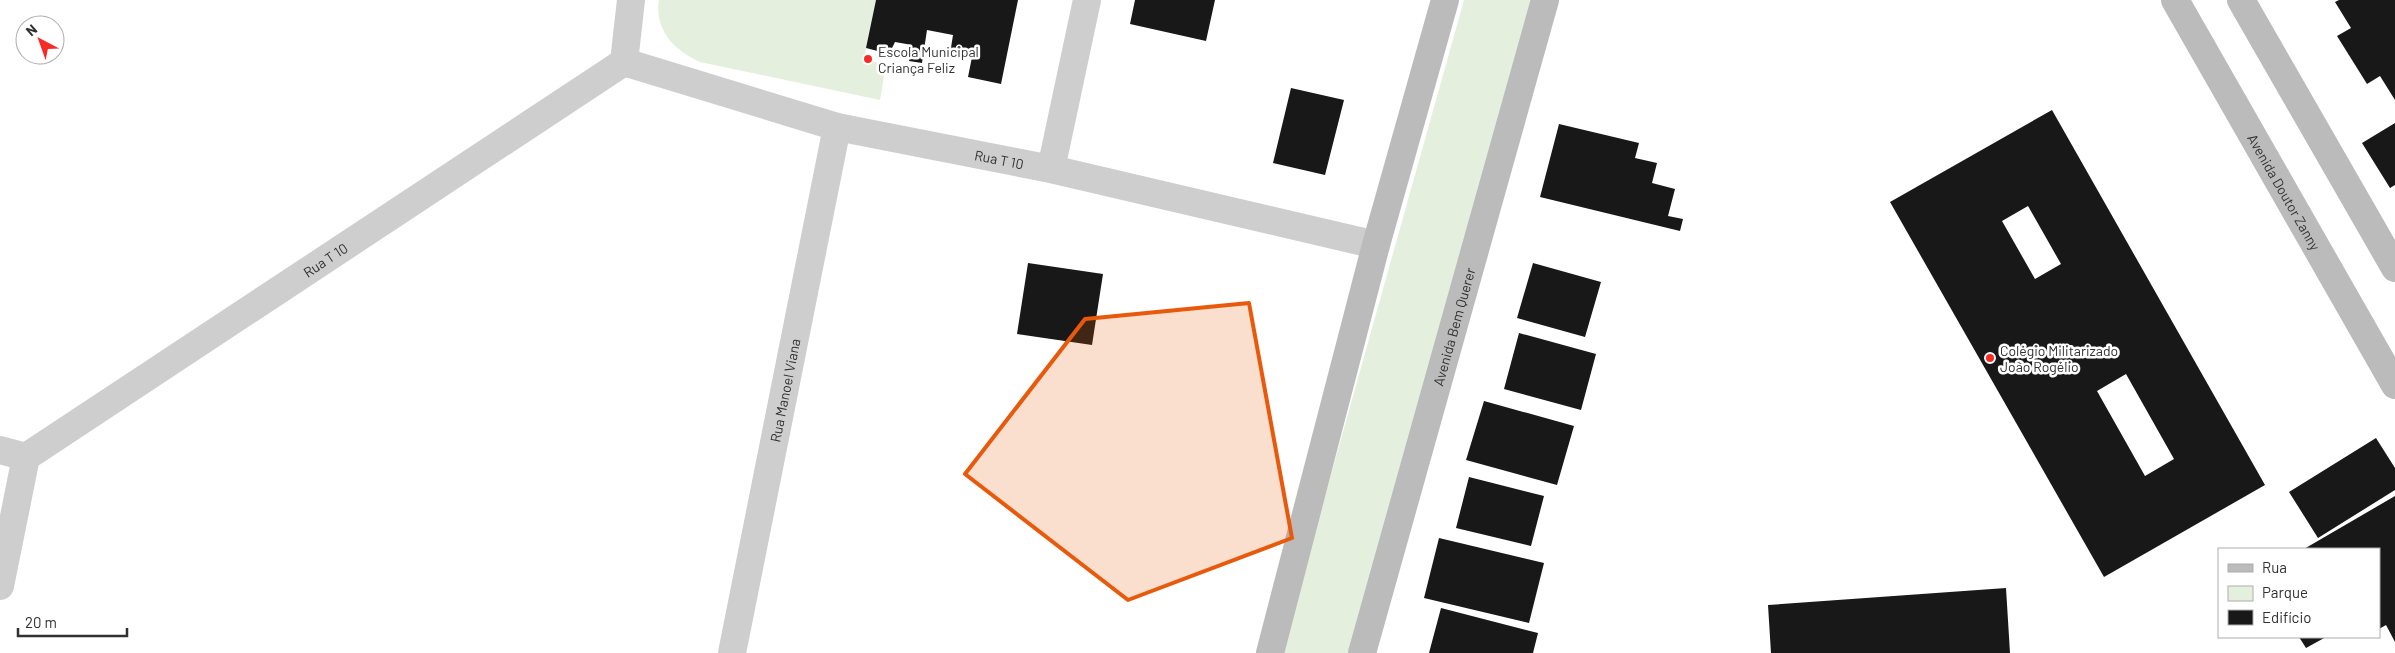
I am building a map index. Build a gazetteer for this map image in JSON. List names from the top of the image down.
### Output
{
  "streets": {
    "street": [
      "Rua T 10",
      "Avenida Doutor Zanny",
      "Avenida Bem Querer",
      "Rua Manoel Viana"
    ]
  },
  "crossings": [
    ["Rua T 10", "Rua Manoel Viana"]
  ],
  "places": ["Escola Municipal Criança Feliz", "Colégio Militarizado João Rogélio"],
  "legend": ["Rua", "Parque", "Edifício"],
  "scale_bar": "20 m",
  "north": "top left"
}
